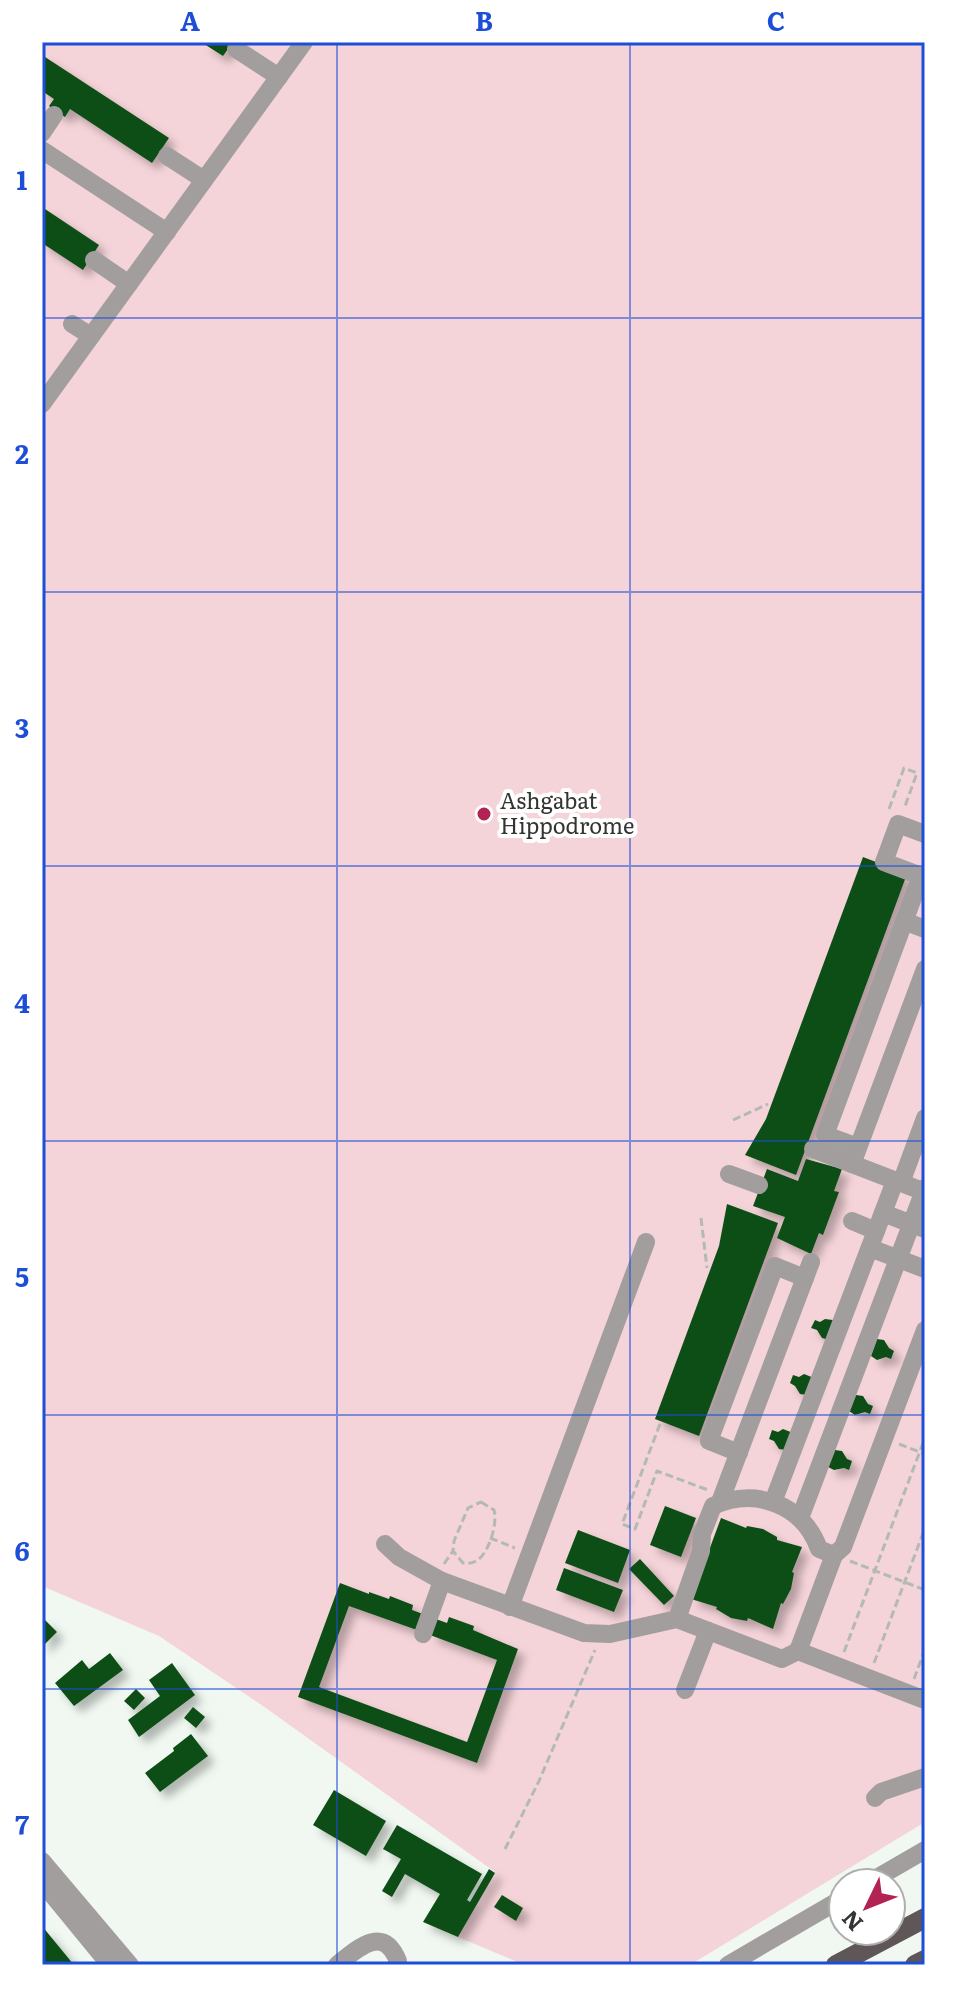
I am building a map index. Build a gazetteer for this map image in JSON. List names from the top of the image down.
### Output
{
  "places": ["Ashgabat Hippodrome"],
  "north": "bottom left",
  "grid": {
    "columns": ["A", "B", "C"],
    "rows": [
      "1",
      "2",
      "3",
      "4",
      "5",
      "6",
      "7"
    ]
  }
}
